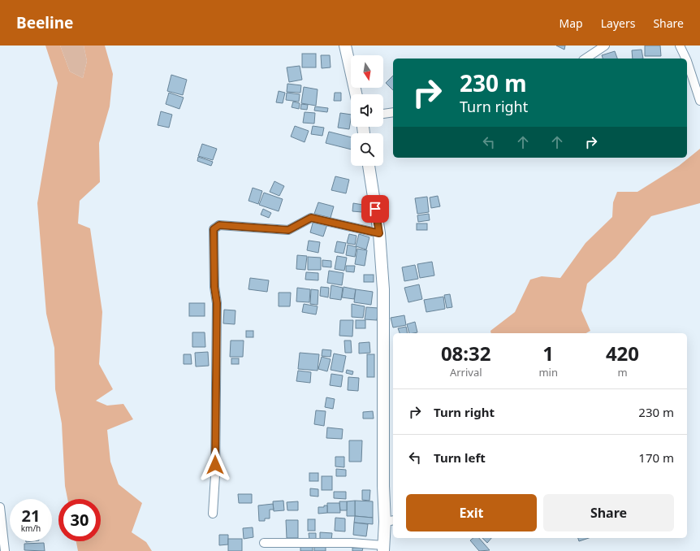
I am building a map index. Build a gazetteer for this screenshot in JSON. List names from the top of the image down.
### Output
{
  "north": "bottom",
  "page": {
    "header": "Beeline",
    "nav": ["Map", "Layers", "Share"],
    "turn": ["230 m", "Turn right"],
    "eta": [
      "08:32",
      "Arrival",
      "1",
      "min",
      "420",
      "m"
    ],
    "list": [
      {
        "name": "Turn right",
        "value": "230 m"
      },
      {
        "name": "Turn left",
        "value": "170 m"
      }
    ],
    "buttons": ["Exit", "Share"],
    "speed": "21 km/h",
    "limit": "30"
  }
}
